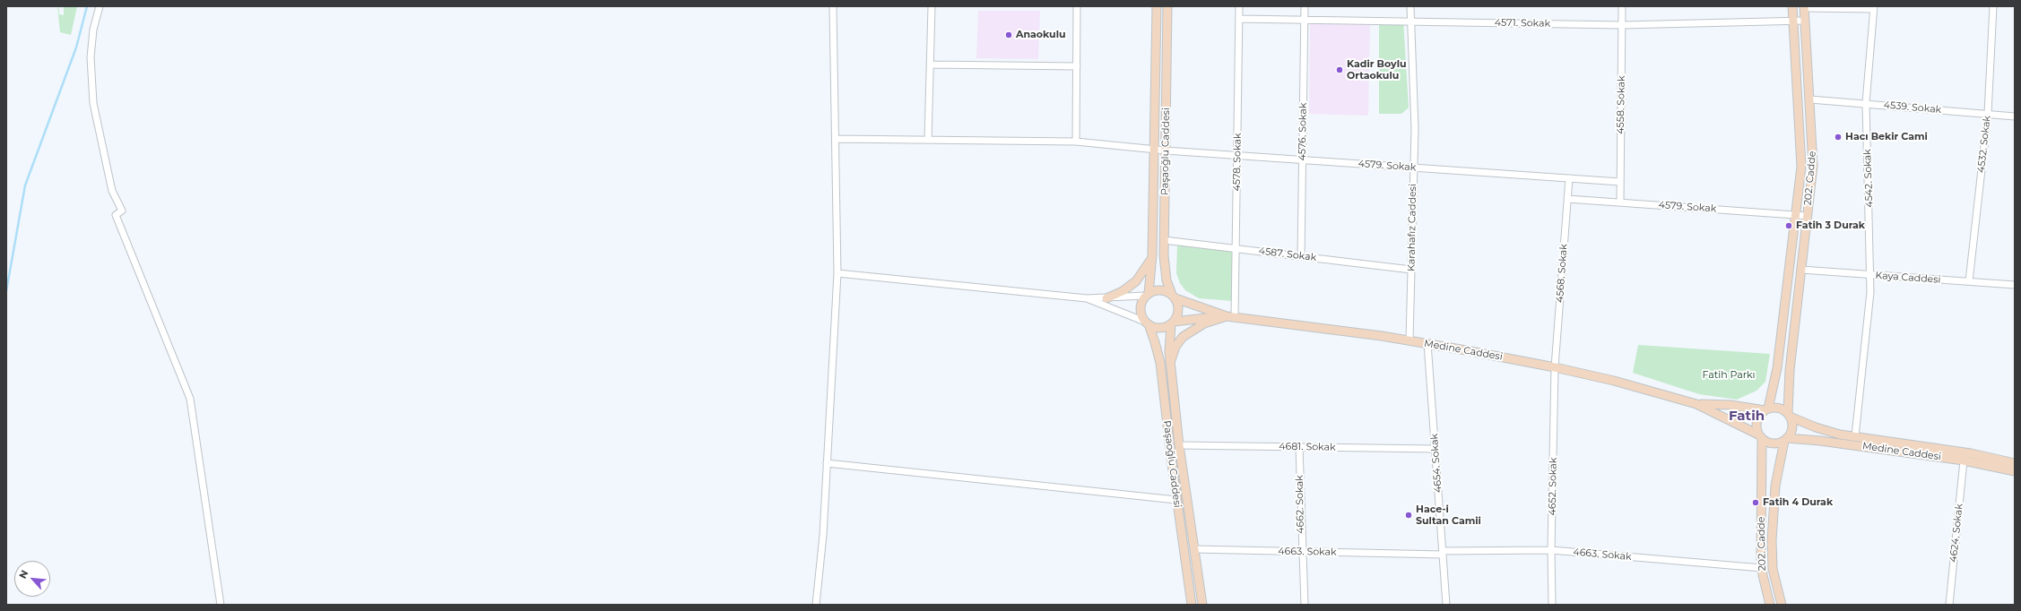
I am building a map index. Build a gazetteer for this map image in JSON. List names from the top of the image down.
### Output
{
  "streets": {
    "street": [
      "4571. Sokak",
      "4558. Sokak",
      "4539. Sokak",
      "4576. Sokak",
      "4532. Sokak",
      "Paşaoğlu Caddesi",
      "4578. Sokak",
      "4579. Sokak",
      "202. Cadde",
      "4542. Sokak",
      "Karahafız Caddesi",
      "4587. Sokak",
      "4568. Sokak",
      "Kaya Caddesi",
      "Medine Caddesi",
      "4681. Sokak",
      "4654. Sokak",
      "4652. Sokak",
      "4662. Sokak",
      "4624. Sokak",
      "4663. Sokak"
    ]
  },
  "crossings": [
    ["4571. Sokak", "4558. Sokak"],
    ["4571. Sokak", "4576. Sokak"],
    ["4571. Sokak", "4578. Sokak"],
    ["4571. Sokak", "202. Cadde"],
    ["4571. Sokak", "Karahafız Caddesi"],
    ["4558. Sokak", "4579. Sokak"],
    ["4539. Sokak", "4532. Sokak"],
    ["4539. Sokak", "202. Cadde"],
    ["4539. Sokak", "4542. Sokak"],
    ["4576. Sokak", "4579. Sokak"],
    ["4576. Sokak", "4587. Sokak"],
    ["4532. Sokak", "Kaya Caddesi"],
    ["Paşaoğlu Caddesi", "4579. Sokak"],
    ["Paşaoğlu Caddesi", "4587. Sokak"],
    ["Paşaoğlu Caddesi", "Medine Caddesi"],
    ["Paşaoğlu Caddesi", "4681. Sokak"],
    ["Paşaoğlu Caddesi", "4663. Sokak"],
    ["4578. Sokak", "4579. Sokak"],
    ["4578. Sokak", "4587. Sokak"],
    ["4578. Sokak", "Medine Caddesi"],
    ["4579. Sokak", "202. Cadde"],
    ["4579. Sokak", "Karahafız Caddesi"],
    ["4579. Sokak", "4568. Sokak"],
    ["202. Cadde", "Kaya Caddesi"],
    ["202. Cadde", "Medine Caddesi"],
    ["202. Cadde", "4663. Sokak"],
    ["4542. Sokak", "Kaya Caddesi"],
    ["4542. Sokak", "Medine Caddesi"],
    ["Karahafız Caddesi", "4587. Sokak"],
    ["Karahafız Caddesi", "Medine Caddesi"],
    ["4568. Sokak", "Medine Caddesi"],
    ["4568. Sokak", "4652. Sokak"],
    ["Medine Caddesi", "4654. Sokak"],
    ["Medine Caddesi", "4652. Sokak"],
    ["Medine Caddesi", "4624. Sokak"],
    ["4681. Sokak", "4654. Sokak"],
    ["4681. Sokak", "4662. Sokak"],
    ["4654. Sokak", "4663. Sokak"],
    ["4652. Sokak", "4663. Sokak"],
    ["4662. Sokak", "4663. Sokak"]
  ],
  "districts": ["Fatih"],
  "parks": ["Fatih Parkı"],
  "places": [
    "Anaokulu",
    "Kadir Boylu Ortaokulu",
    "Hacı Bekir Cami",
    "Fatih 3 Durak",
    "Fatih 4 Durak",
    "Hace-i Sultan Camii"
  ],
  "north": "top left"
}
